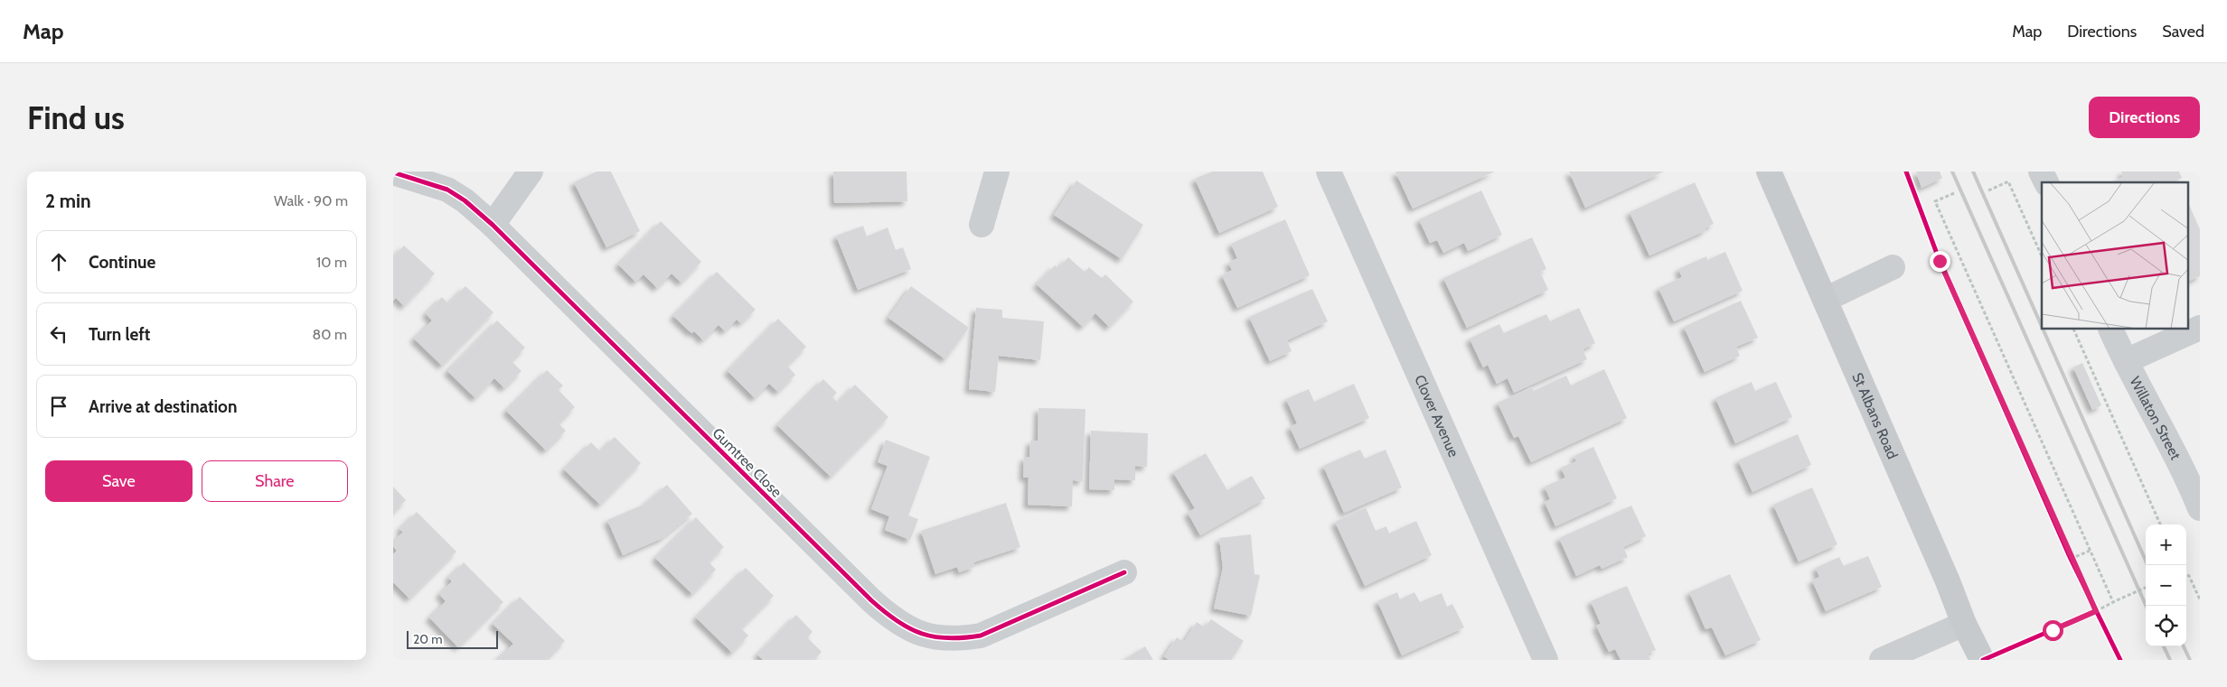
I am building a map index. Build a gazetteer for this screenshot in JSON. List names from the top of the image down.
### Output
{
  "streets": {
    "main road": ["St Albans Road"],
    "street": ["Clover Avenue", "Willaton Street", "Gumtree Close"]
  },
  "scale_bar": "20 m",
  "page": {
    "header": "Map",
    "nav": ["Map", "Directions", "Saved"],
    "buttons": [
      "Directions",
      ["Save", "Share"]
    ],
    "title": "Find us",
    "heading": ["2 min", "Walk · 90 m"],
    "list": [
      ["Continue", "10 m"],
      ["Turn left", "80 m"],
      "Arrive at destination"
    ],
    "map_buttons": ["+", "−"],
    "scale": "20 m"
  }
}
